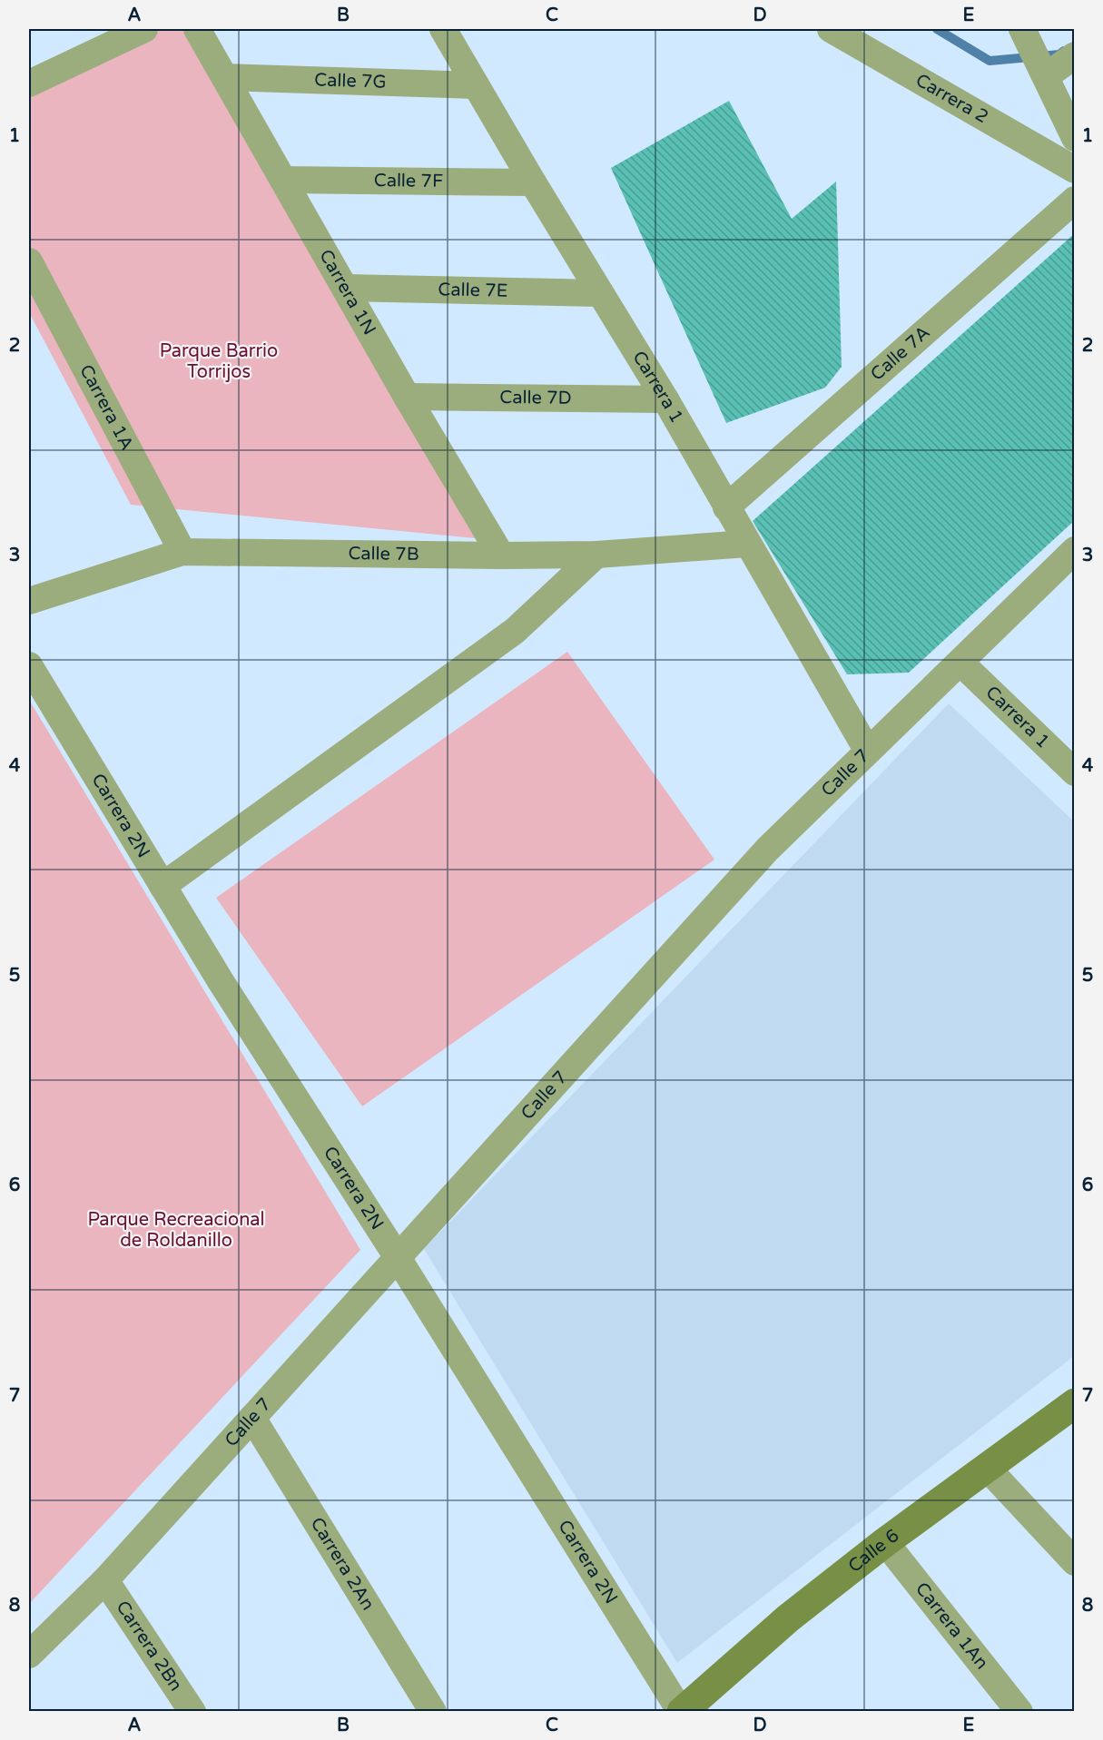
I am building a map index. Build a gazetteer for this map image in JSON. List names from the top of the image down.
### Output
{
  "streets": {
    "street": [
      "Calle 7G",
      "Carrera 2",
      "Calle 7F",
      "Calle 7E",
      "Carrera 1N",
      "Calle 7A",
      "Carrera 1",
      "Calle 7D",
      "Carrera 1A",
      "Calle 7B",
      "Calle 7",
      "Carrera 2N",
      "Calle 6",
      "Carrera 2An",
      "Carrera 1An",
      "Carrera 2Bn"
    ]
  },
  "crossings": [
    ["Calle 7G", "Carrera 1N"],
    ["Calle 7G", "Carrera 1"],
    ["Calle 7F", "Carrera 1N"],
    ["Calle 7F", "Carrera 1"],
    ["Calle 7E", "Carrera 1N"],
    ["Calle 7E", "Carrera 1"],
    ["Carrera 1N", "Calle 7D"],
    ["Carrera 1N", "Calle 7B"],
    ["Calle 7A", "Carrera 1"],
    ["Carrera 1", "Calle 7D"],
    ["Carrera 1", "Calle 7B"],
    ["Carrera 1", "Calle 7"],
    ["Carrera 1A", "Calle 7B"],
    ["Calle 7", "Carrera 2N"],
    ["Calle 7", "Carrera 2An"],
    ["Calle 7", "Carrera 2Bn"],
    ["Carrera 2N", "Calle 6"],
    ["Calle 6", "Carrera 1An"]
  ],
  "parks": ["Parque Barrio Torrijos", "Parque Recreacional de Roldanillo"],
  "grid": {
    "columns": [
      "A",
      "B",
      "C",
      "D",
      "E"
    ],
    "rows": [
      "1",
      "2",
      "3",
      "4",
      "5",
      "6",
      "7",
      "8"
    ]
  }
}
